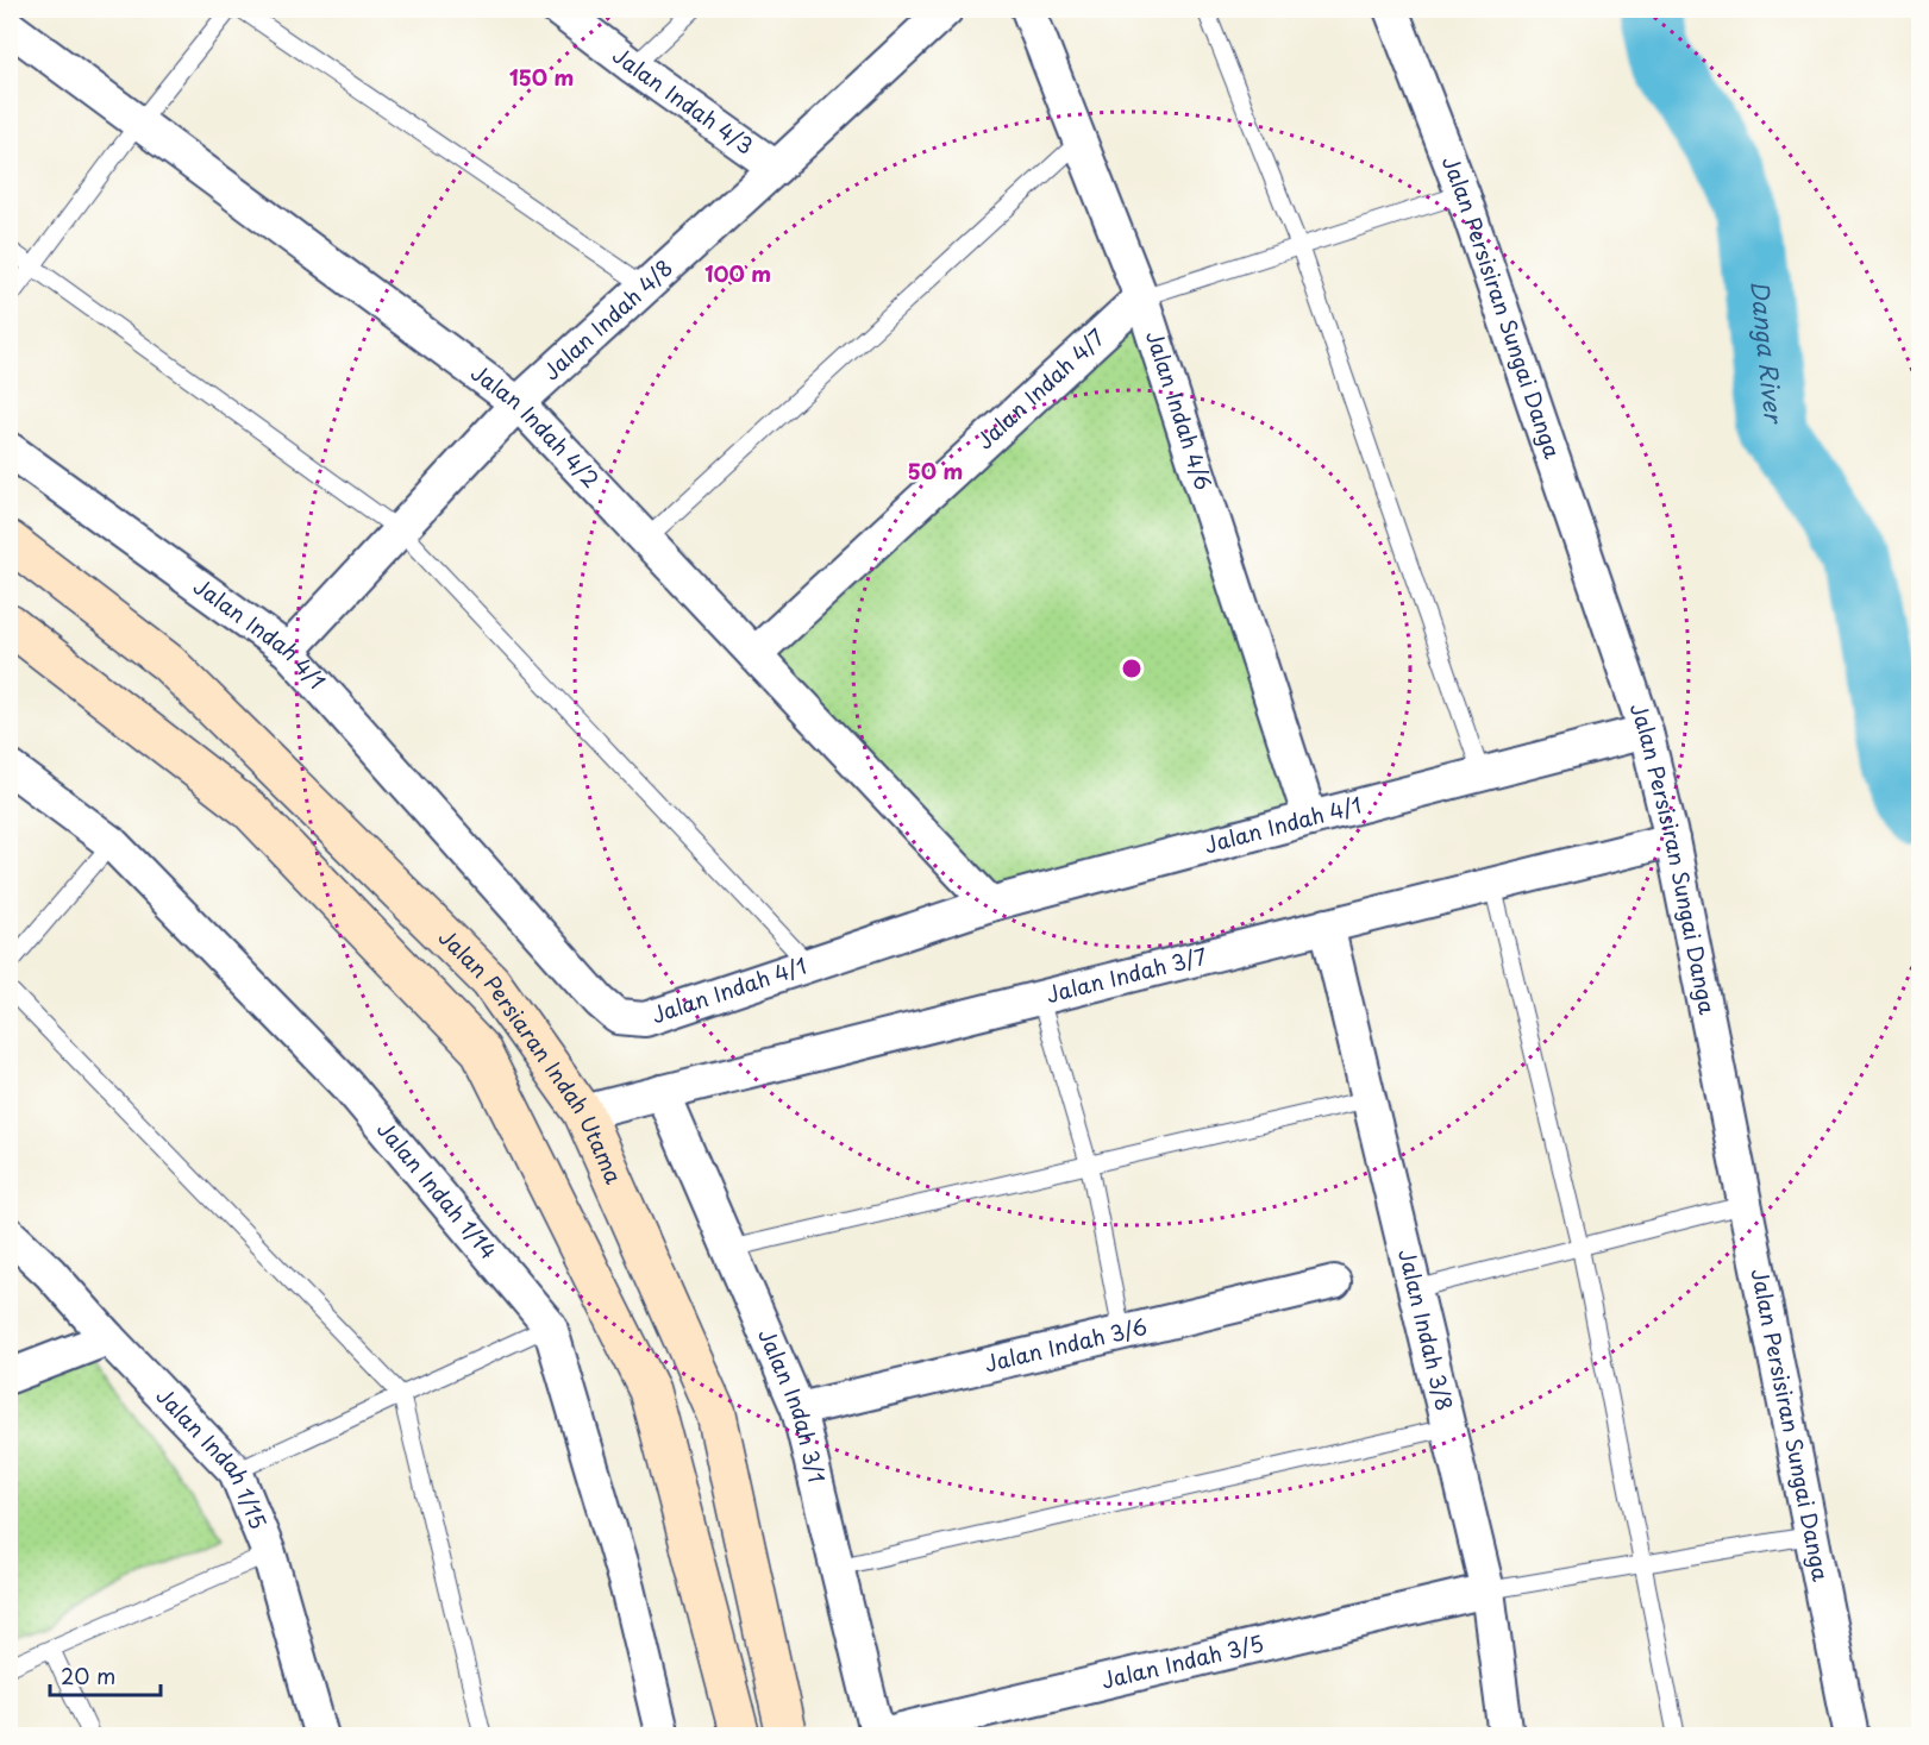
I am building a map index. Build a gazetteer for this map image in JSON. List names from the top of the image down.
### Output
{
  "streets": {
    "main road": ["Jalan Persiaran Indah Utama"],
    "street": [
      "Jalan Indah 4/3",
      "Jalan Persisiran Sungai Danga",
      "Jalan Indah 4/8",
      "Jalan Indah 4/7",
      "Jalan Indah 4/6",
      "Jalan Indah 4/2",
      "Jalan Indah 4/1",
      "Jalan Indah 3/7",
      "Jalan Indah 1/14",
      "Jalan Indah 3/8",
      "Jalan Indah 3/6",
      "Jalan Indah 3/1",
      "Jalan Indah 1/15",
      "Jalan Indah 3/5"
    ]
  },
  "crossings": [
    ["Jalan Indah 4/3", "Jalan Indah 4/8"],
    ["Jalan Persisiran Sungai Danga", "Jalan Indah 4/1"],
    ["Jalan Persisiran Sungai Danga", "Jalan Indah 3/7"],
    ["Jalan Indah 4/8", "Jalan Indah 4/2"],
    ["Jalan Indah 4/8", "Jalan Indah 4/1"],
    ["Jalan Indah 4/7", "Jalan Indah 4/6"],
    ["Jalan Indah 4/7", "Jalan Indah 4/2"],
    ["Jalan Indah 4/6", "Jalan Indah 4/1"],
    ["Jalan Indah 4/2", "Jalan Indah 4/1"],
    ["Jalan Indah 3/7", "Jalan Persiaran Indah Utama"],
    ["Jalan Indah 3/7", "Jalan Indah 3/8"],
    ["Jalan Indah 3/7", "Jalan Indah 3/1"],
    ["Jalan Indah 3/8", "Jalan Indah 3/5"],
    ["Jalan Indah 3/6", "Jalan Indah 3/1"],
    ["Jalan Indah 3/1", "Jalan Indah 3/5"]
  ],
  "water": ["Danga River"],
  "scale_bar": "20 m",
  "rings": ["150 m", "100 m", "50 m"]
}
